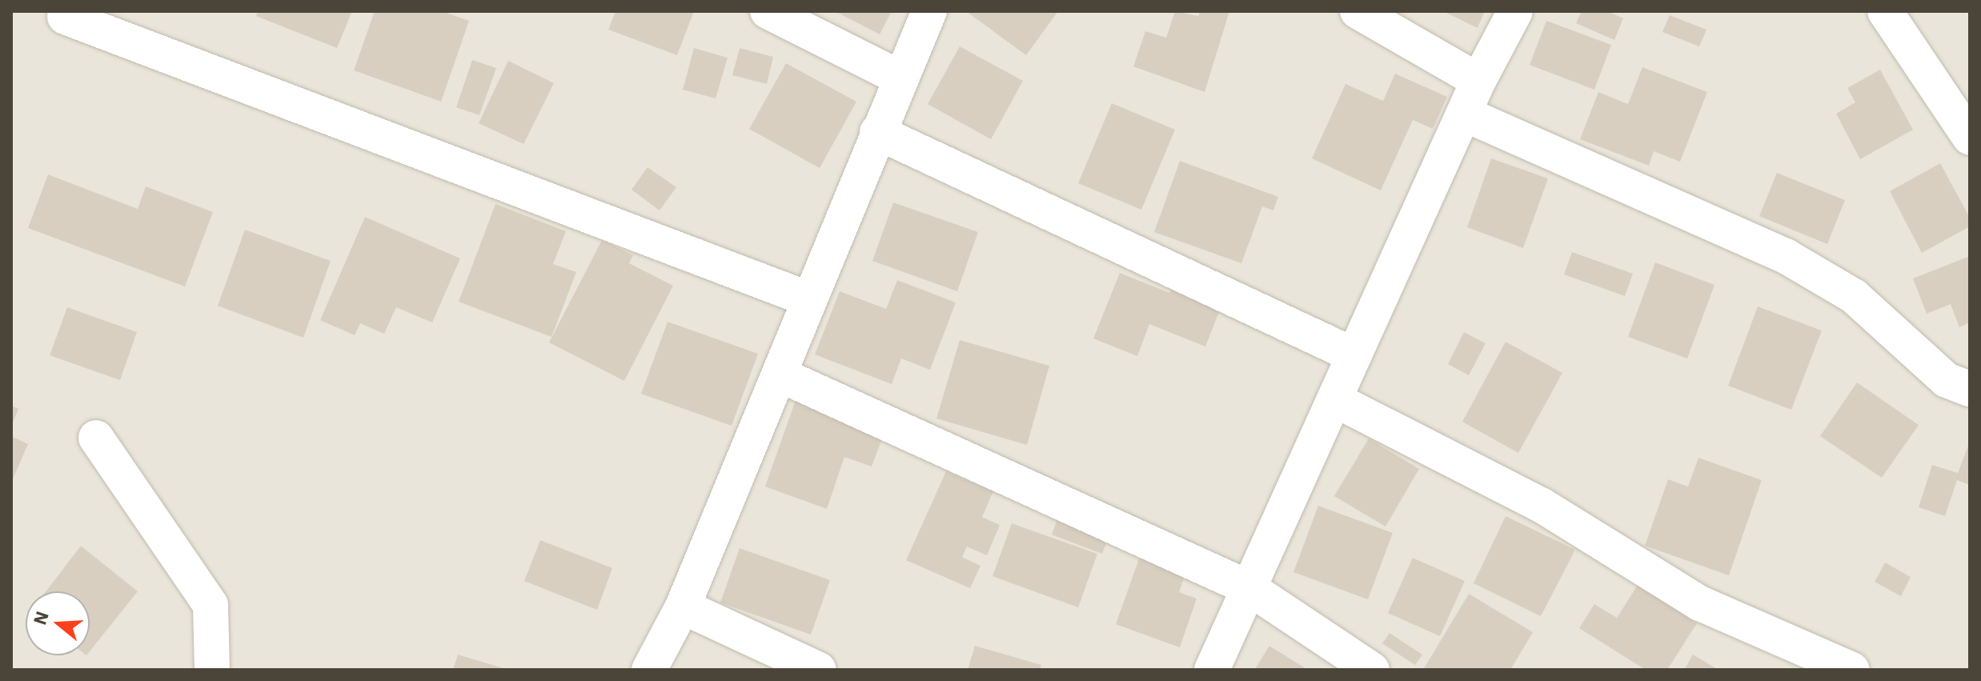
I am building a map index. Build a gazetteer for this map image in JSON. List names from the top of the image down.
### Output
{
  "north": "left"
}
